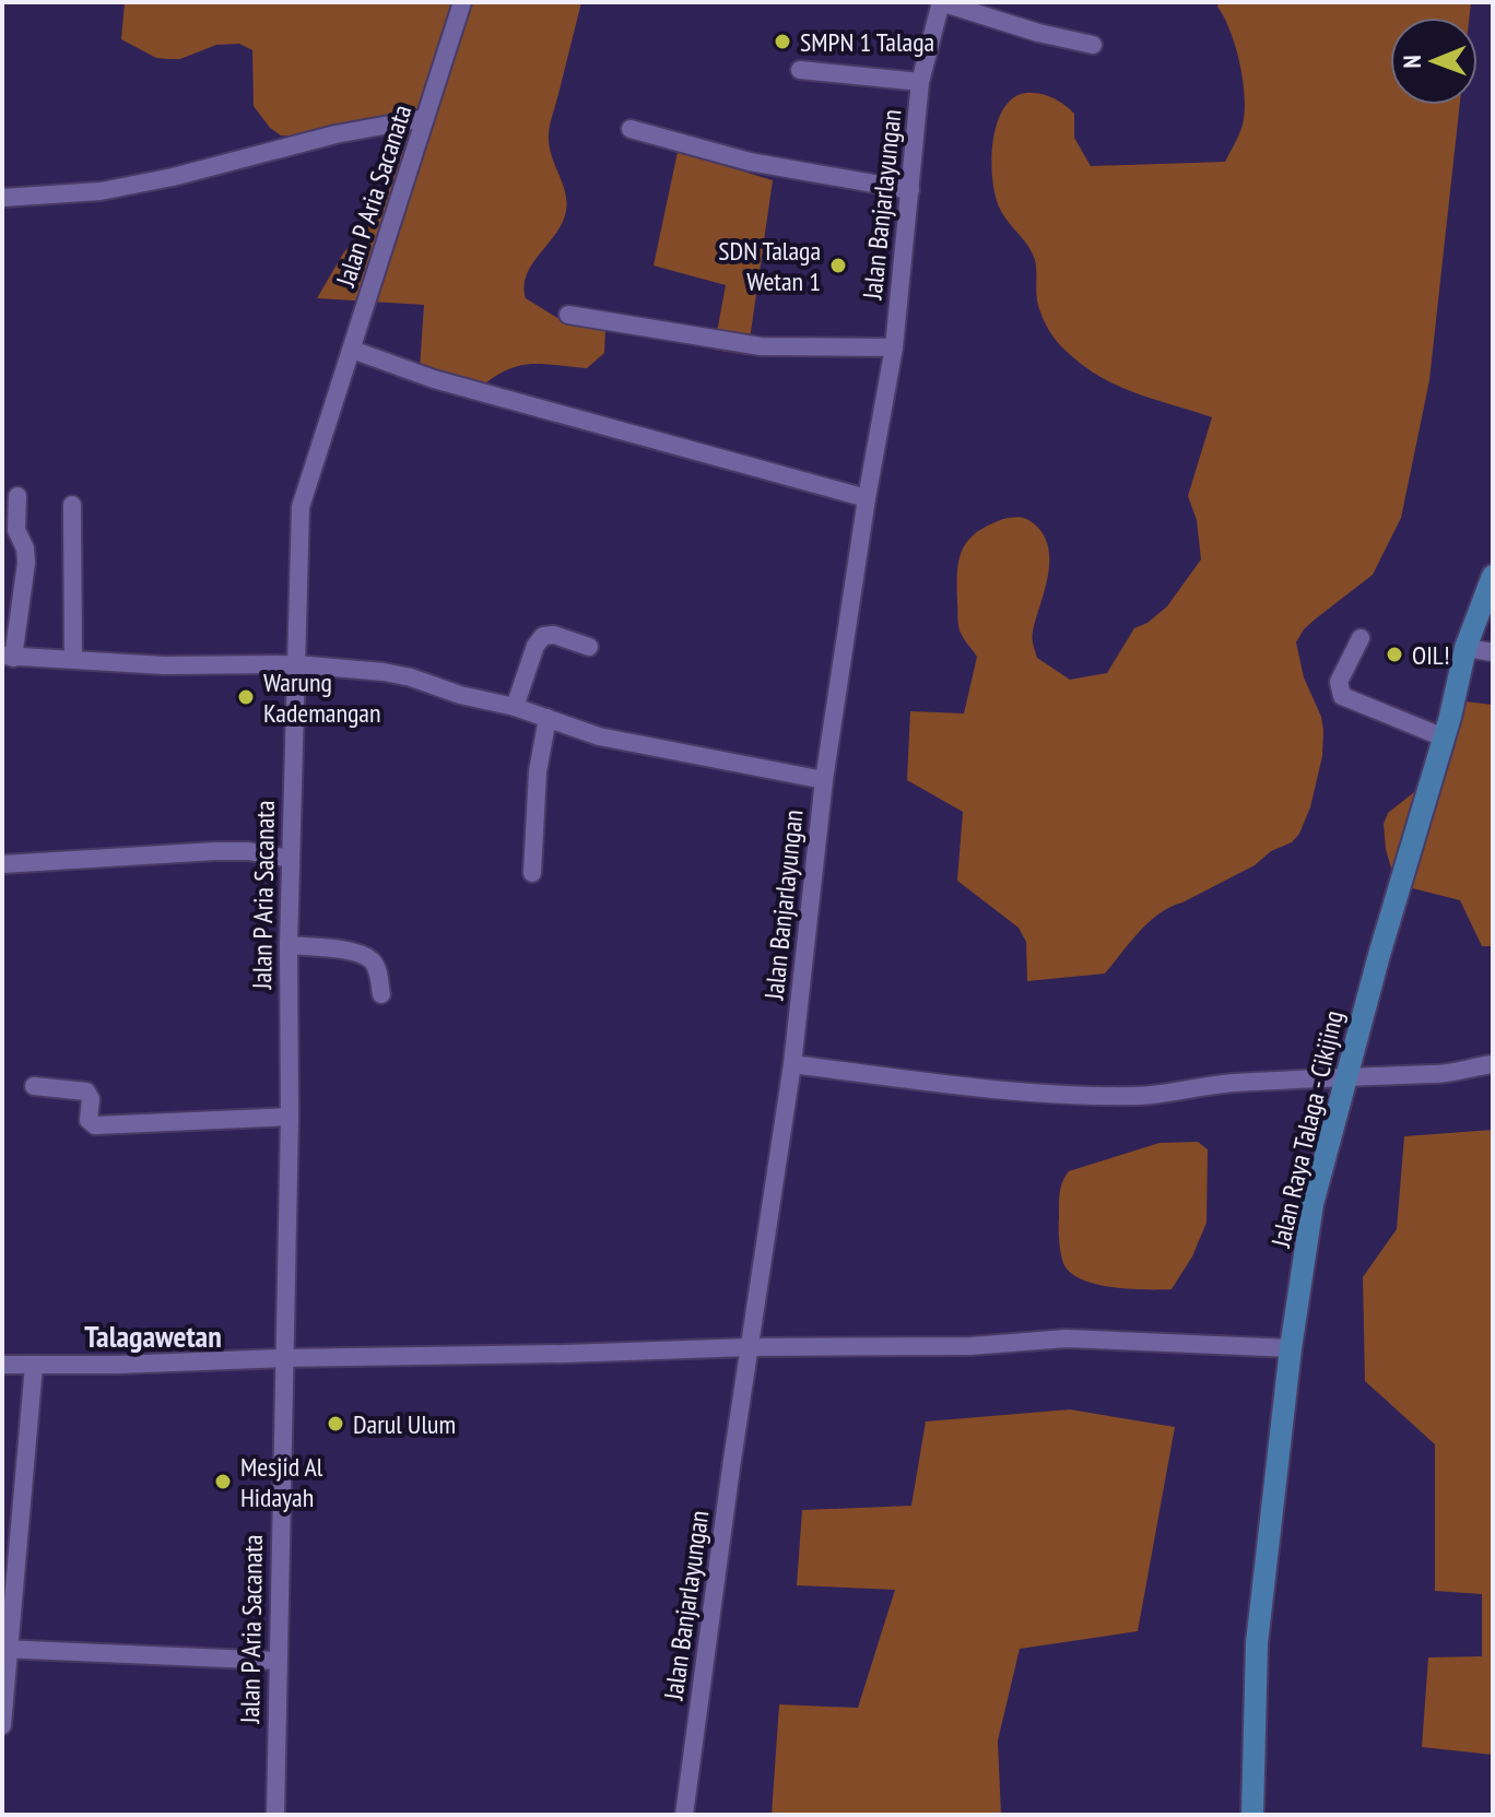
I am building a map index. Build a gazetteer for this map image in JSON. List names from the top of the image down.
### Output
{
  "streets": {
    "main road": ["Jalan Raya Talaga - Cikijing"],
    "street": ["Jalan P Aria Sacanata", "Jalan Banjarlayungan"]
  },
  "districts": ["Talagawetan"],
  "places": [
    "SMPN 1 Talaga",
    "SDN Talaga Wetan 1",
    "OIL!",
    "Warung Kademangan",
    "Darul Ulum",
    "Mesjid Al Hidayah"
  ],
  "north": "left"
}
